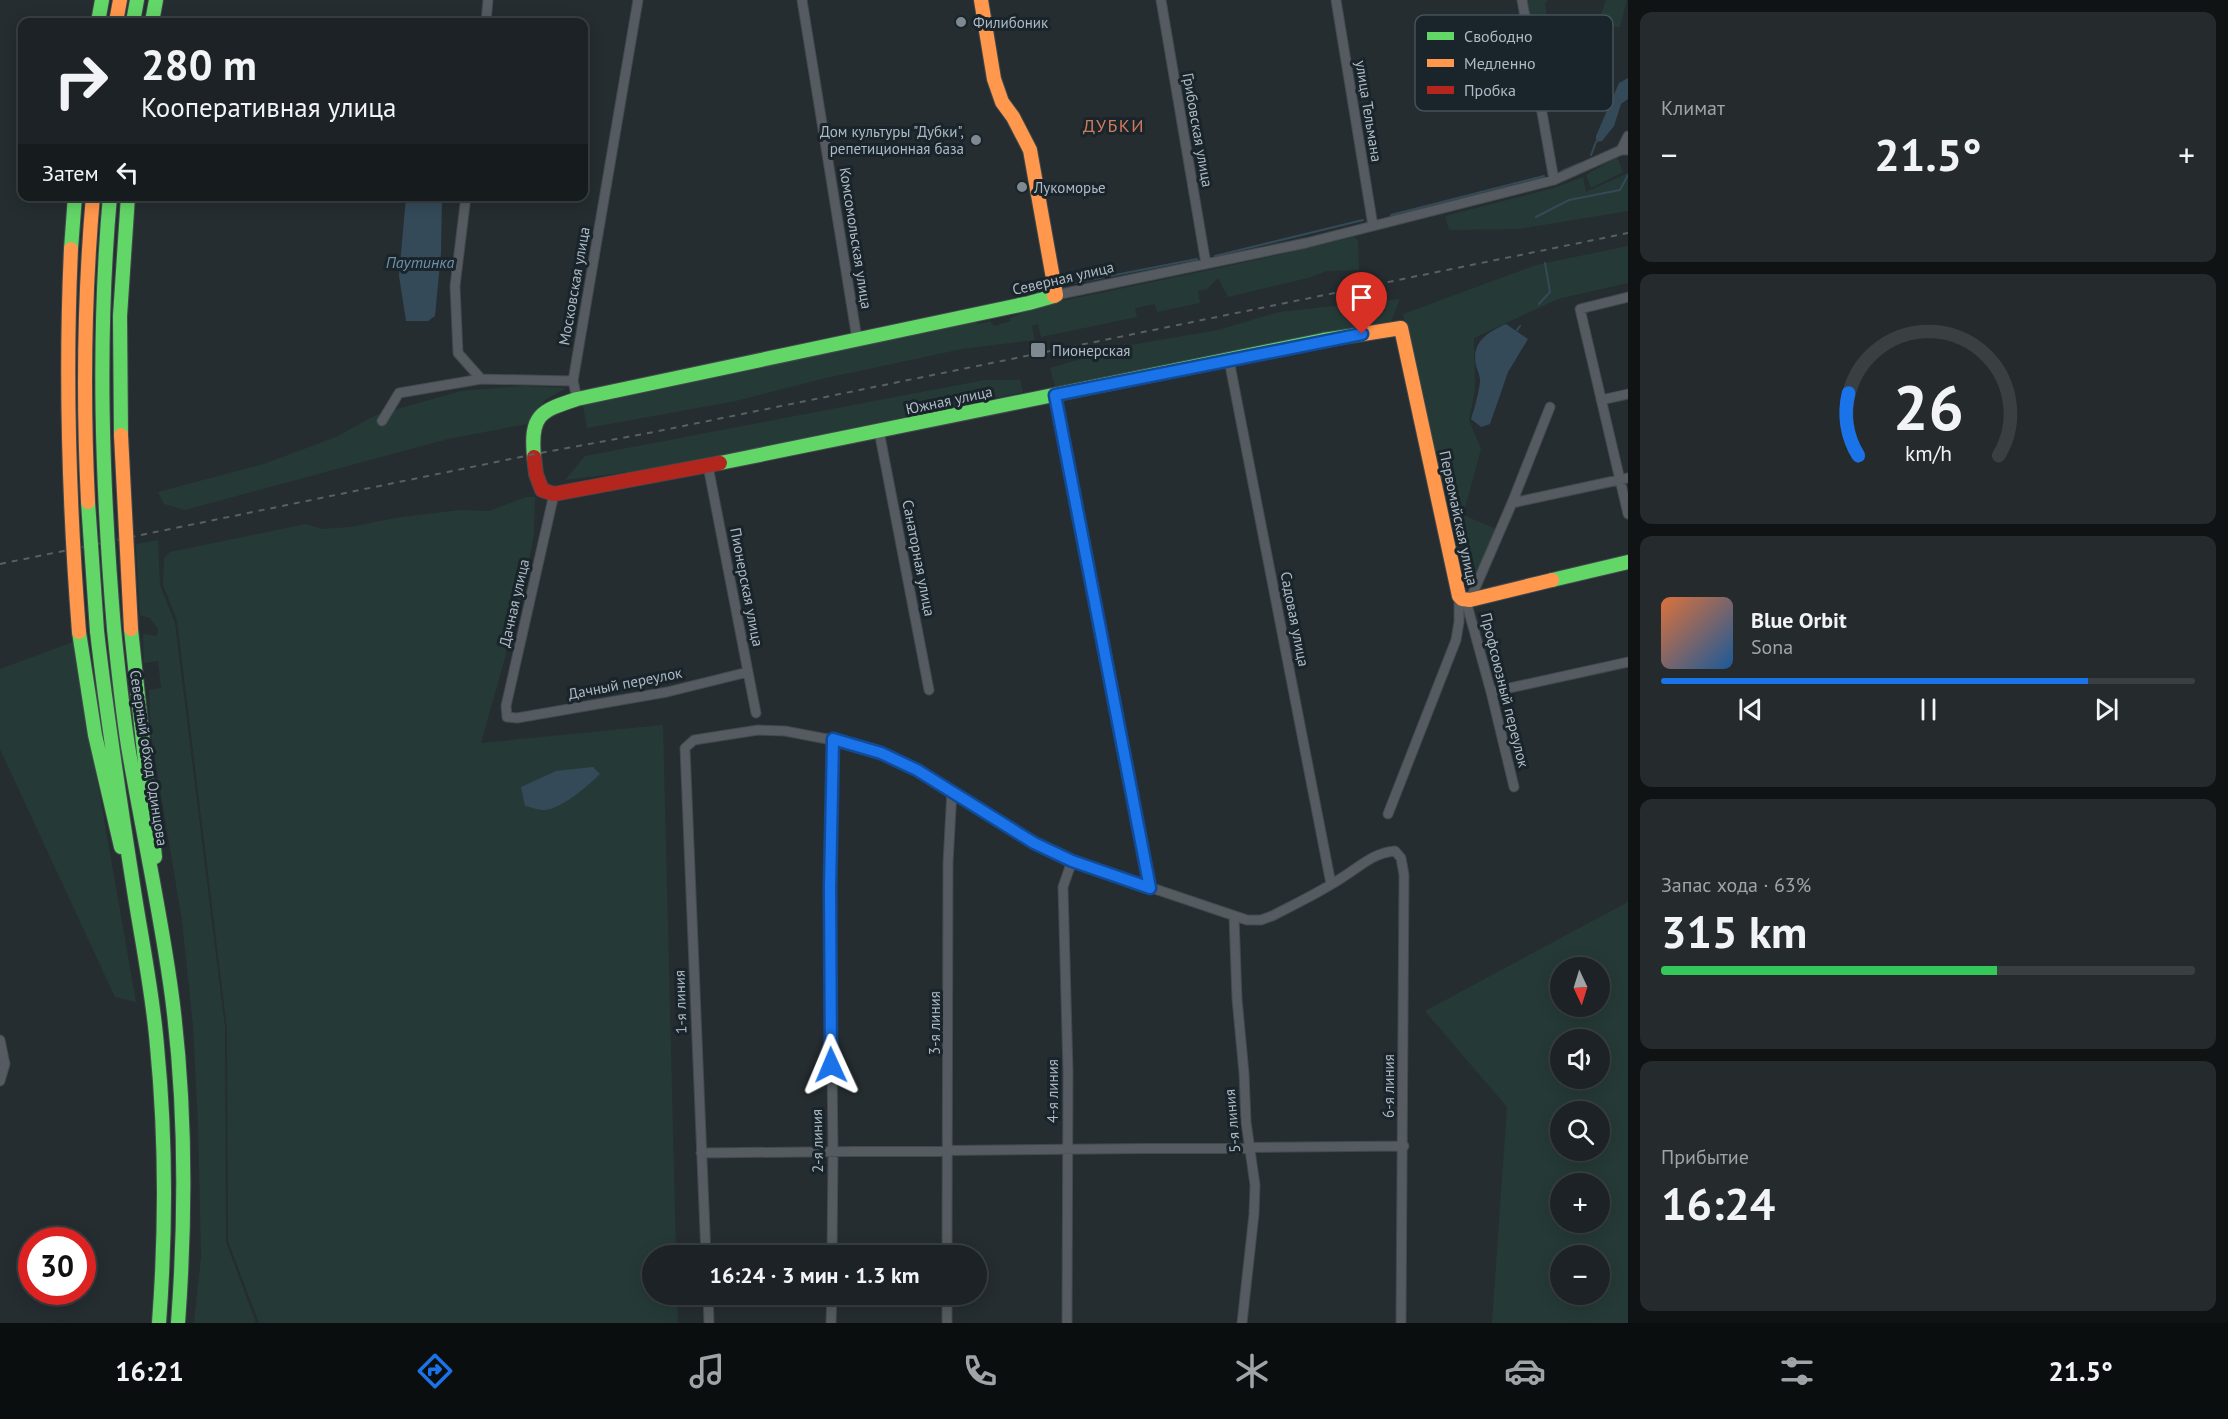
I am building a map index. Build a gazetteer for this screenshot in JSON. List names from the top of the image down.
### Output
{
  "streets": {
    "main road": [
      "Северная улица",
      "Южная улица",
      "Первомайская улица",
      "Северный обход Одинцова"
    ],
    "street": [
      "улица Тельмана",
      "Грибовская улица",
      "Комсомольская улица",
      "Московская улица",
      "Санаторная улица",
      "Пионерская улица",
      "Дачная улица",
      "Садовая улица",
      "Дачный переулок",
      "Профсоюзный переулок",
      "1-я линия",
      "3-я линия",
      "6-я линия",
      "4-я линия",
      "5-я линия",
      "2-я линия"
    ]
  },
  "crossings": [
    ["улица Тельмана", "Северная улица"],
    ["Грибовская улица", "Северная улица"],
    ["Комсомольская улица", "Северная улица"],
    ["Северная улица", "Московская улица"],
    ["Северная улица", "Южная улица"],
    ["Северная улица", "Дачная улица"],
    ["Южная улица", "Первомайская улица"],
    ["Южная улица", "Санаторная улица"],
    ["Южная улица", "Пионерская улица"],
    ["Южная улица", "Дачная улица"],
    ["Южная улица", "Садовая улица"],
    ["Первомайская улица", "Профсоюзный переулок"],
    ["Пионерская улица", "Дачный переулок"],
    ["Дачная улица", "Дачный переулок"],
    ["Садовая улица", "6-я линия"],
    ["1-я линия", "2-я линия"]
  ],
  "districts": ["ДУБКИ"],
  "water": ["Паутинка"],
  "places": {
    "other": ["Филибоник", "Дом культуры \"Дубки\", репетиционная база", "Лукоморье"],
    "transit": ["Пионерская"]
  },
  "legend": ["Свободно", "Медленно", "Пробка"],
  "north": "bottom",
  "page": {
    "tile": [
      "Климат",
      ["Запас хода · 63%", "315 km"],
      ["Прибытие", "16:24"]
    ],
    "turn": ["280 m", "Кооперативная улица"],
    "heat": ["−", "21.5°", "+"],
    "then": "Затем",
    "song": ["Blue Orbit", "Sona"],
    "map_buttons": ["+", "−"],
    "limit": "30",
    "trip": "16:24 · 3 мин · 1.3 km",
    "tabs": ["16:21", "21.5°"],
    "gauge": ["26", "km/h"]
  }
}
